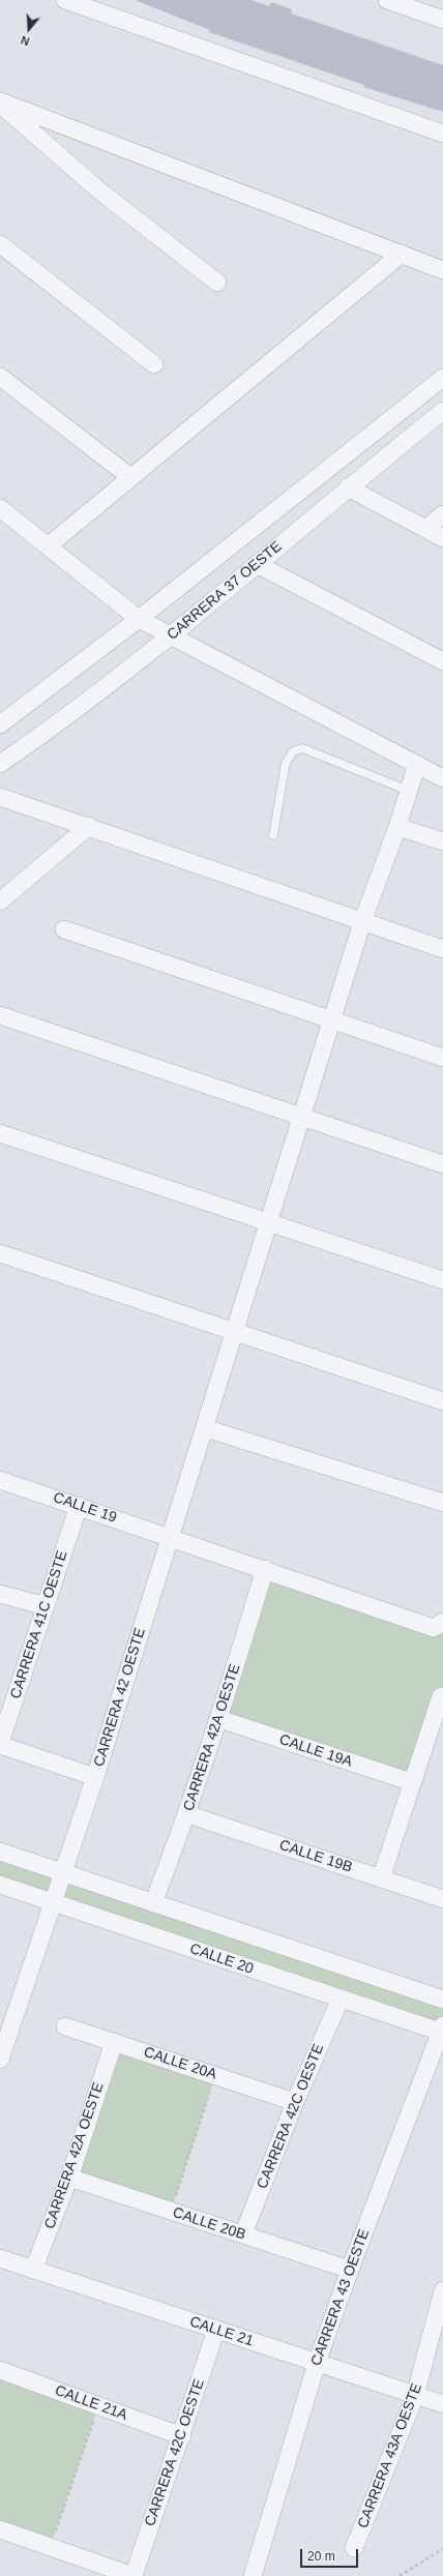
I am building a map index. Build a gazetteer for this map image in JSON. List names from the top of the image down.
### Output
{
  "streets": {
    "street": [
      "CARRERA 37 OESTE",
      "CALLE 19",
      "CARRERA 41C OESTE",
      "CARRERA 42 OESTE",
      "CARRERA 42A OESTE",
      "CALLE 19A",
      "CALLE 19B",
      "CALLE 20",
      "CALLE 20A",
      "CARRERA 42C OESTE",
      "CALLE 20B",
      "CARRERA 43 OESTE",
      "CALLE 21",
      "CALLE 21A",
      "CARRERA 43A OESTE"
    ]
  },
  "crossings": [
    ["CALLE 19", "CARRERA 41C OESTE"],
    ["CALLE 19", "CARRERA 42 OESTE"],
    ["CALLE 19", "CARRERA 42A OESTE"],
    ["CARRERA 42 OESTE", "CALLE 20"],
    ["CARRERA 42A OESTE", "CALLE 19A"],
    ["CARRERA 42A OESTE", "CALLE 19B"],
    ["CARRERA 42A OESTE", "CALLE 20A"],
    ["CARRERA 42A OESTE", "CALLE 20B"],
    ["CARRERA 42A OESTE", "CALLE 21"],
    ["CALLE 20", "CARRERA 42C OESTE"],
    ["CALLE 20", "CARRERA 43 OESTE"],
    ["CALLE 20A", "CARRERA 42C OESTE"],
    ["CARRERA 42C OESTE", "CALLE 20B"],
    ["CARRERA 42C OESTE", "CALLE 21"],
    ["CARRERA 42C OESTE", "CALLE 21A"],
    ["CALLE 20B", "CARRERA 43 OESTE"],
    ["CARRERA 43 OESTE", "CALLE 21"],
    ["CALLE 21", "CARRERA 43A OESTE"]
  ],
  "scale_bar": "20 m",
  "north": "bottom"
}
